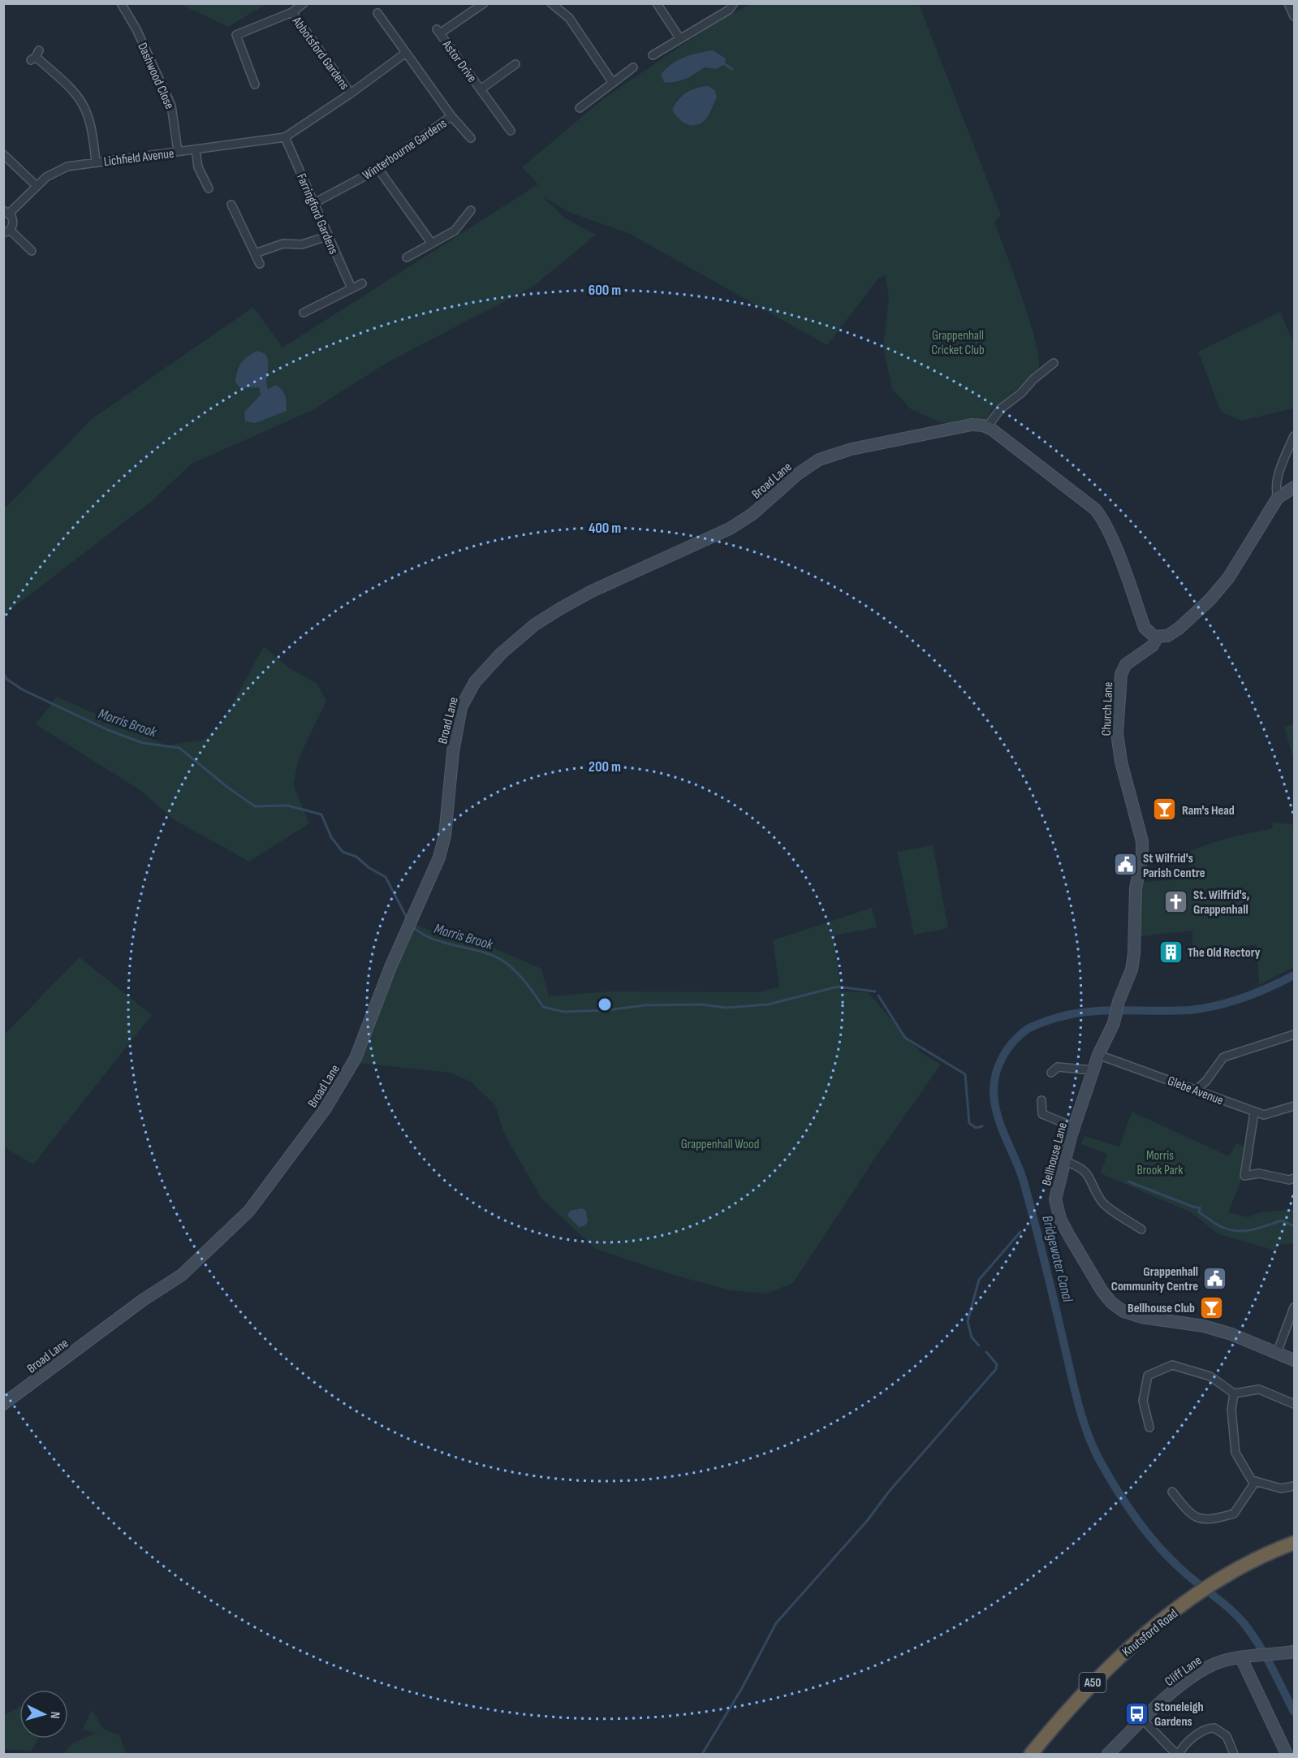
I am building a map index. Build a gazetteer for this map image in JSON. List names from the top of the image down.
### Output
{
  "streets": {
    "highway": ["Knutsford Road", "A50"],
    "street": [
      "Abbotsford Gardens",
      "Astor Drive",
      "Dashwood Close",
      "Winterbourne Gardens",
      "Lichfield Avenue",
      "Farringford Gardens",
      "Broad Lane",
      "Church Lane",
      "Glebe Avenue",
      "Bellhouse Lane",
      "Cliff Lane"
    ]
  },
  "crossings": [
    ["Dashwood Close", "Lichfield Avenue"],
    ["Winterbourne Gardens", "Farringford Gardens"],
    ["Lichfield Avenue", "Farringford Gardens"],
    ["Church Lane", "Bellhouse Lane"],
    ["Glebe Avenue", "Bellhouse Lane"]
  ],
  "water": ["Morris Brook", "Bridgewater Canal"],
  "parks": ["Grappenhall Cricket Club", "Grappenhall Wood", "Morris Brook Park"],
  "places": {
    "bar": ["Ram's Head", "Bellhouse Club"],
    "public building": ["St Wilfrid's Parish Centre", "Grappenhall Community Centre"],
    "church": ["St. Wilfrid's, Grappenhall"],
    "building": ["The Old Rectory"],
    "bus stop": ["Stoneleigh Gardens"]
  },
  "north": "right",
  "rings": ["600 m", "400 m", "200 m"]
}
